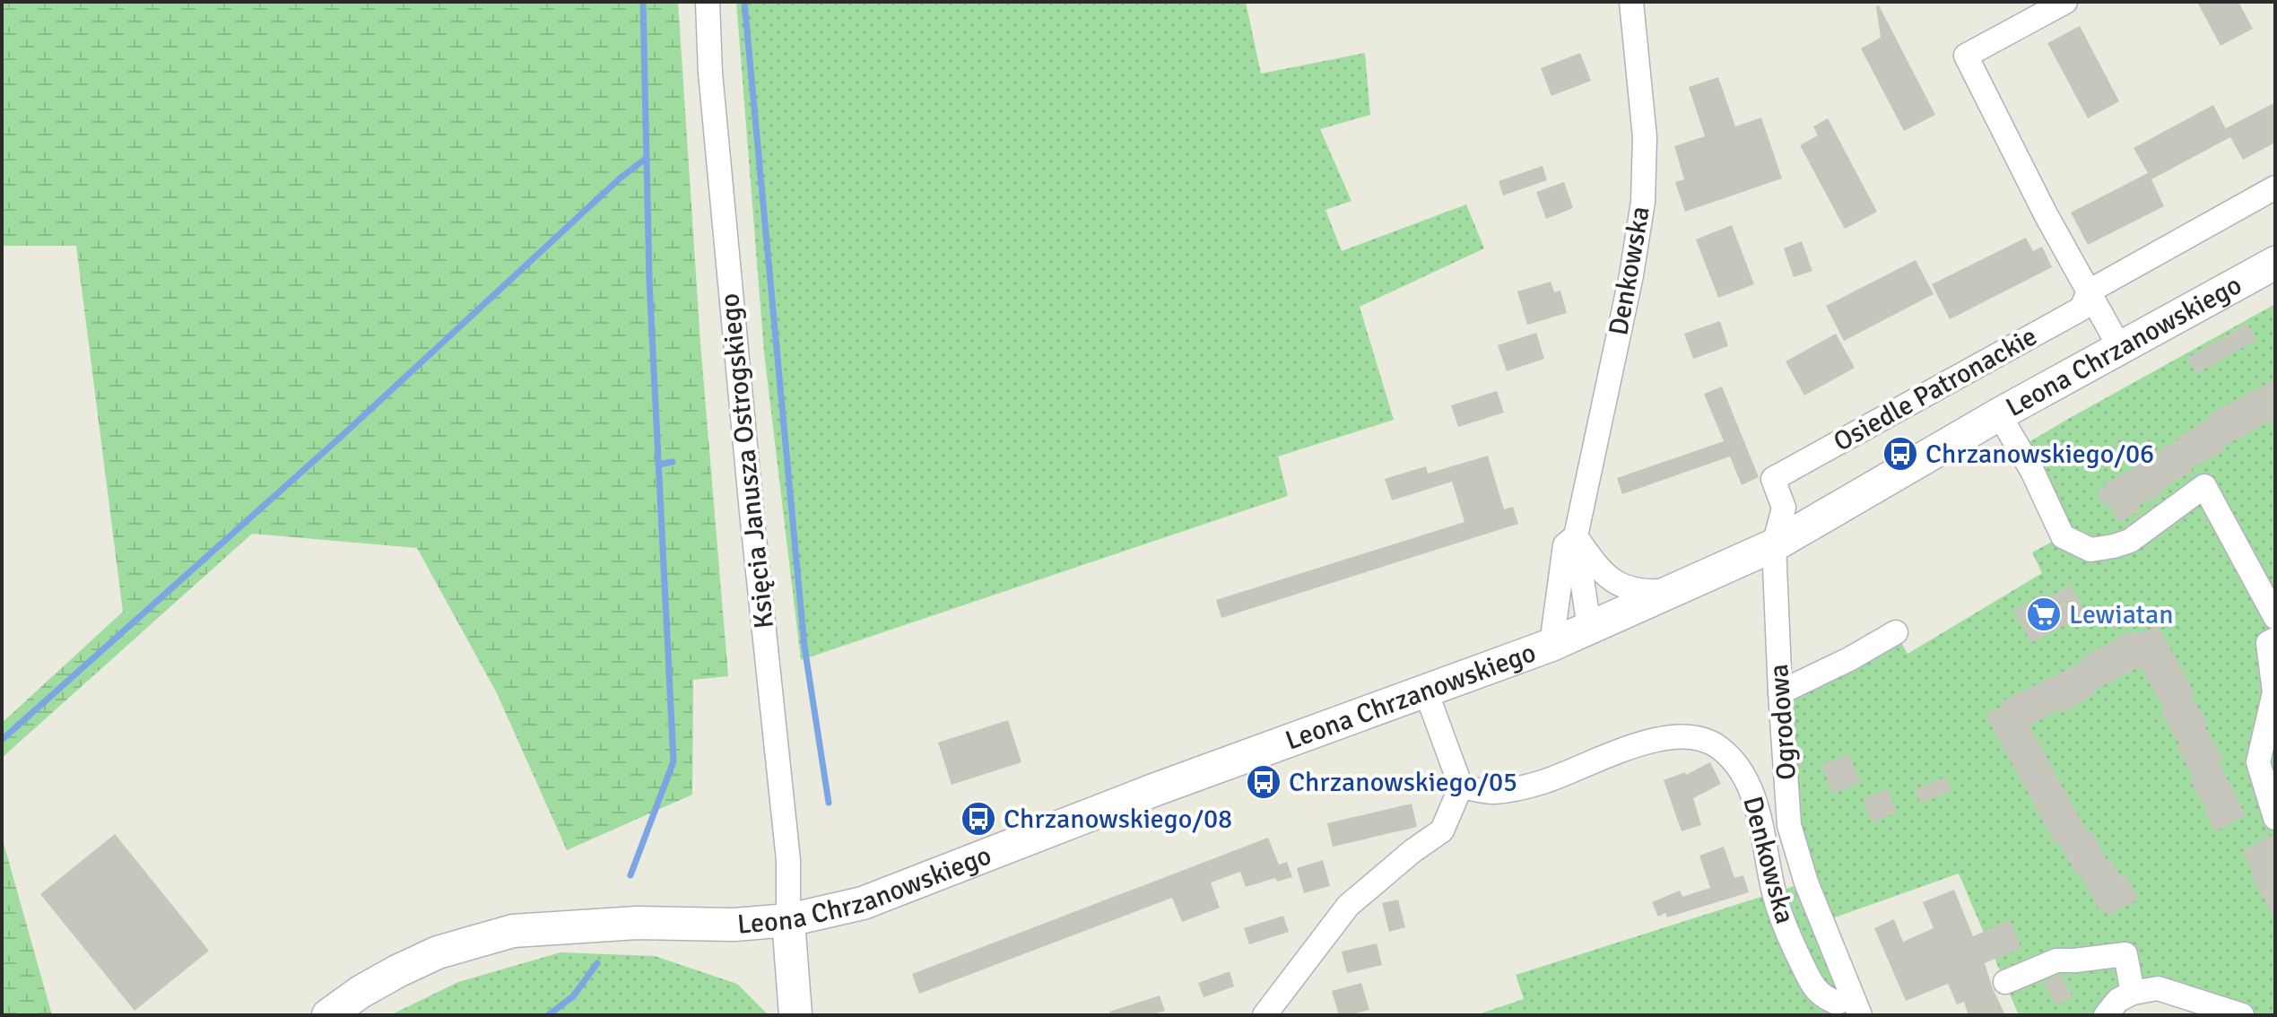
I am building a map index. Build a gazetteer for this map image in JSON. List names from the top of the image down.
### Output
{
  "streets": {
    "street": [
      "Denkowska",
      "Leona Chrzanowskiego",
      "Osiedle Patronackie",
      "Księcia Janusza Ostrogskiego",
      "Ogrodowa"
    ]
  },
  "crossings": [
    ["Denkowska", "Leona Chrzanowskiego"],
    ["Denkowska", "Ogrodowa"],
    ["Leona Chrzanowskiego", "Księcia Janusza Ostrogskiego"],
    ["Leona Chrzanowskiego", "Ogrodowa"],
    ["Osiedle Patronackie", "Ogrodowa"]
  ],
  "places": {
    "bus stop": ["Chrzanowskiego/06", "Chrzanowskiego/05", "Chrzanowskiego/08"],
    "supermarket": ["Lewiatan"]
  }
}
